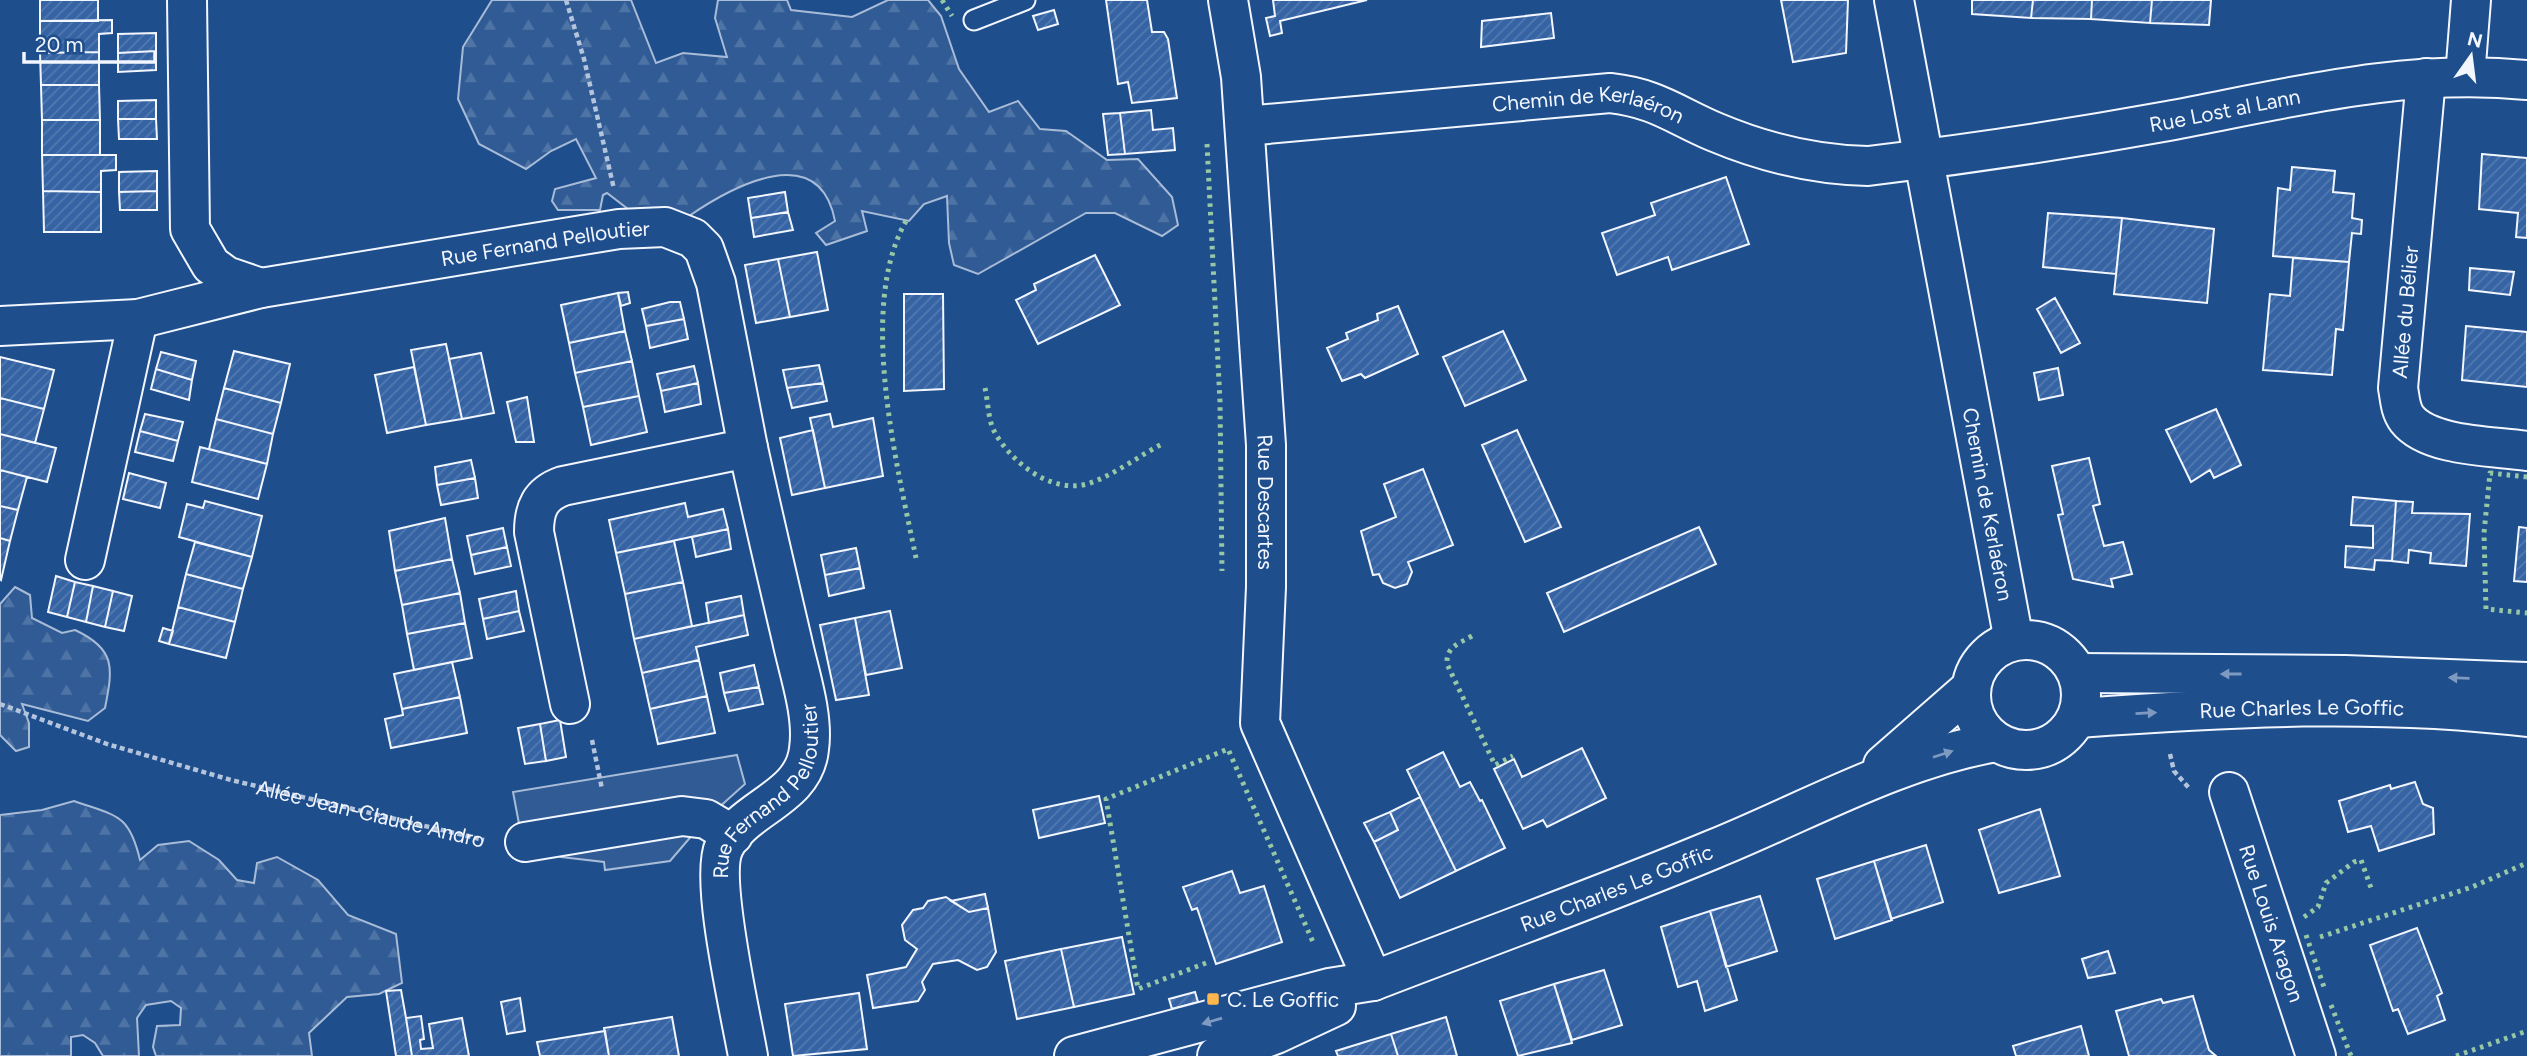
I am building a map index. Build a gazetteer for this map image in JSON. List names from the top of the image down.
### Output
{
  "streets": {
    "street": [
      "Rue Lost al Lann",
      "Chemin de Kerlaéron",
      "Rue Fernand Pelloutier",
      "Allée du Bélier",
      "Rue Descartes",
      "Rue Charles Le Goffic",
      "Rue Louis Aragon"
    ],
    "path": ["Allée Jean-Claude Andro"]
  },
  "crossings": [
    ["Rue Lost al Lann", "Chemin de Kerlaéron"],
    ["Rue Lost al Lann", "Allée du Bélier"],
    ["Chemin de Kerlaéron", "Rue Descartes"],
    ["Chemin de Kerlaéron", "Rue Charles Le Goffic"],
    ["Rue Descartes", "Rue Charles Le Goffic"]
  ],
  "places": {
    "transit": ["C. Le Goffic"]
  },
  "scale_bar": "20 m",
  "north": "top"
}
